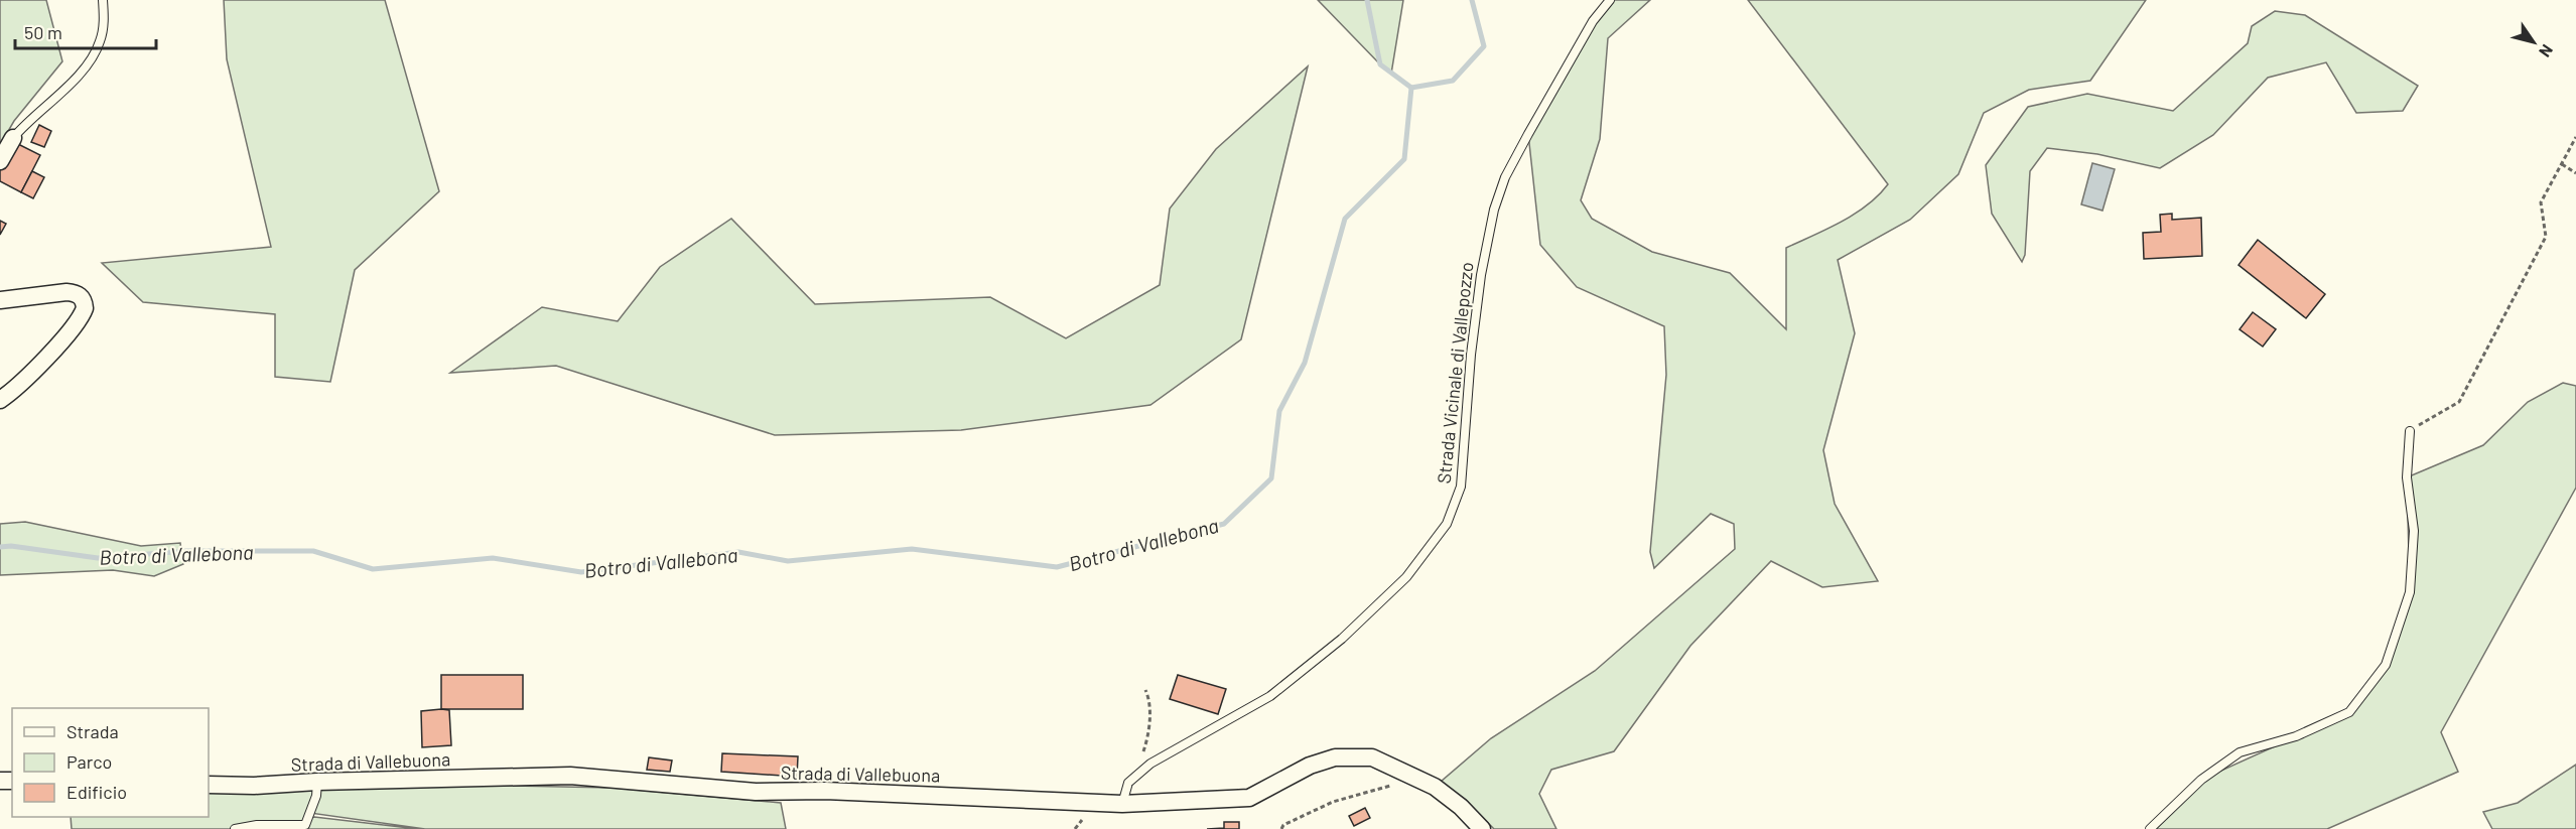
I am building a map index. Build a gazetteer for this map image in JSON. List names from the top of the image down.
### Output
{
  "streets": {
    "street": ["Strada di Vallebuona"],
    "lane": ["Strada Vicinale di Vallepozzo"]
  },
  "crossings": [
    ["Strada Vicinale di Vallepozzo", "Strada di Vallebuona"]
  ],
  "water": ["Botro di Vallebona"],
  "legend": ["Strada", "Parco", "Edificio"],
  "scale_bar": "50 m",
  "north": "bottom right"
}
